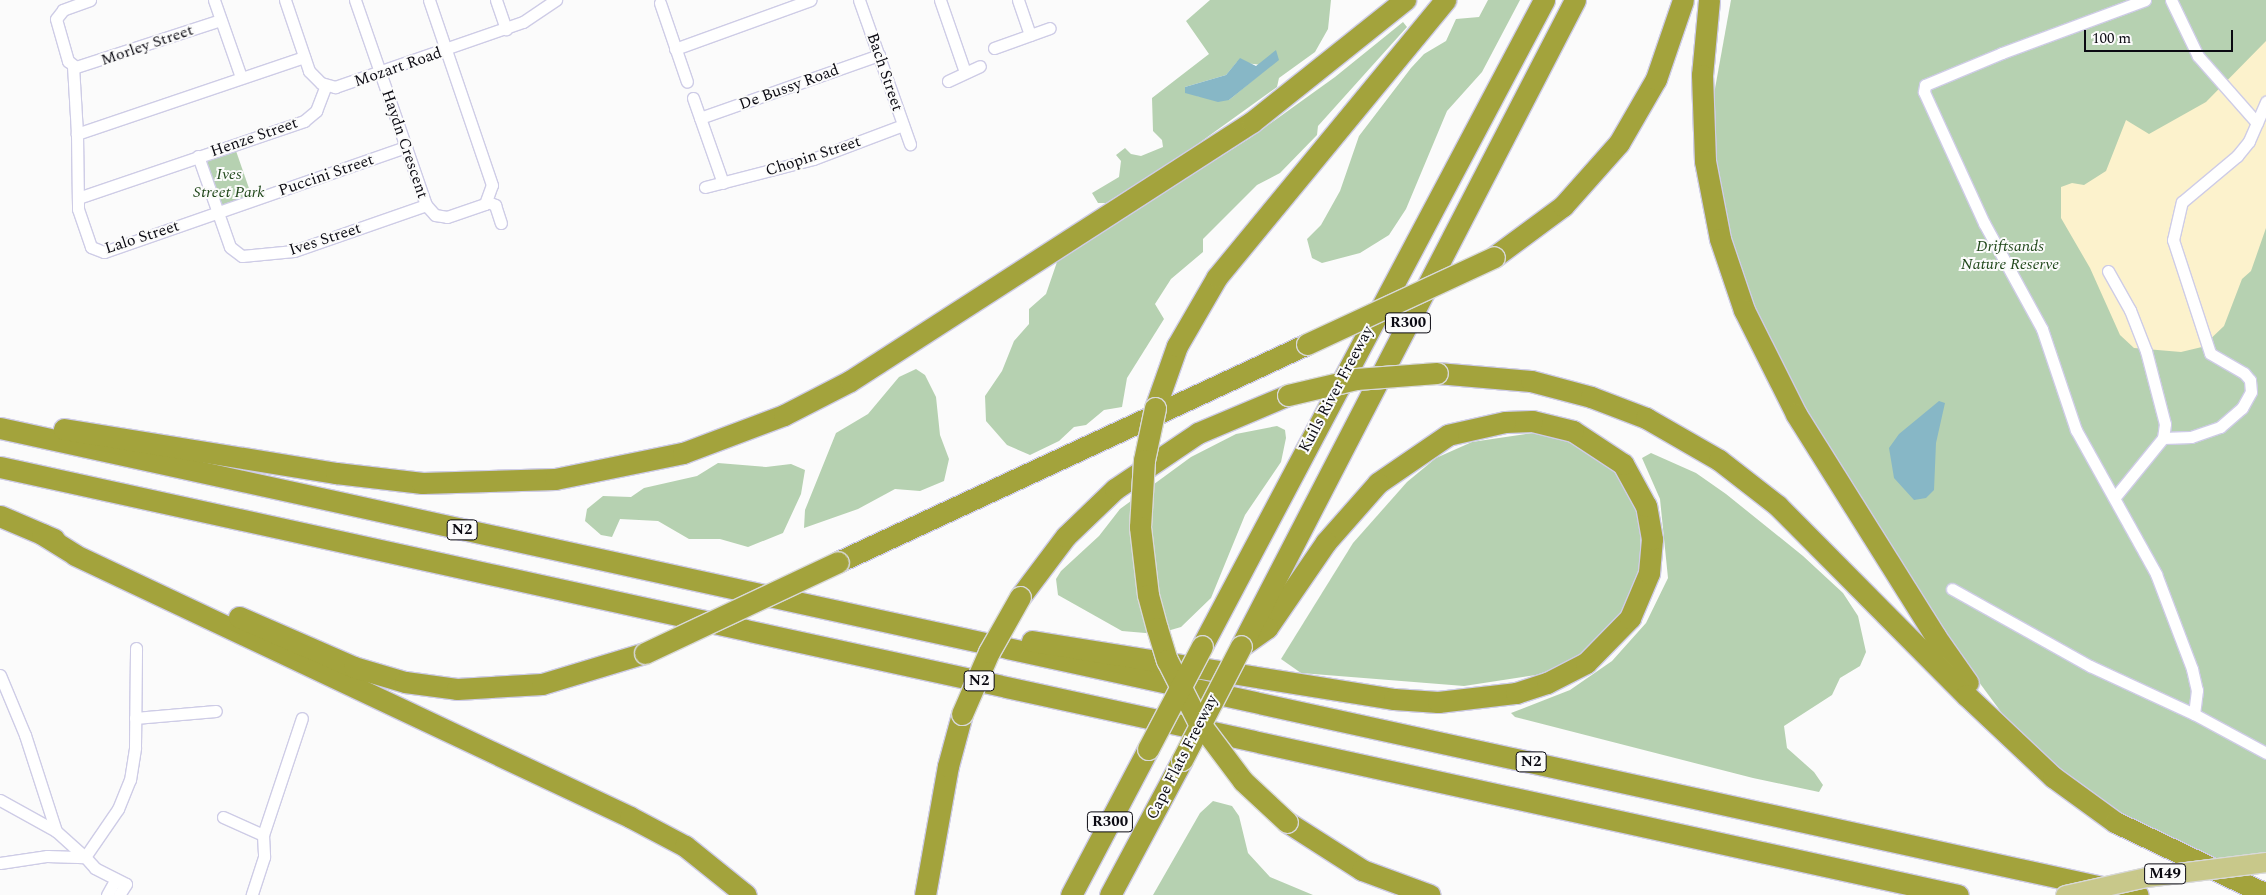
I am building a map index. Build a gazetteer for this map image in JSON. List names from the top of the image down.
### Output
{
  "streets": {
    "highway": [
      "R300",
      "Kuils River Freeway",
      "N2",
      "Cape Flats Freeway"
    ],
    "main road": ["M49"],
    "street": [
      "Morley Street",
      "Mozart Road",
      "Bach Street",
      "De Bussy Road",
      "Henze Street",
      "Haydn Crescent",
      "Chopin Street",
      "Puccini Street",
      "Lalo Street",
      "Ives Street"
    ]
  },
  "crossings": [
    ["Morley Street", "Lalo Street"],
    ["Mozart Road", "Henze Street"],
    ["Mozart Road", "Haydn Crescent"],
    ["Bach Street", "De Bussy Road"],
    ["Bach Street", "Chopin Street"],
    ["Henze Street", "Lalo Street"],
    ["Henze Street", "Ives Street"],
    ["Haydn Crescent", "Puccini Street"],
    ["Haydn Crescent", "Ives Street"],
    ["Puccini Street", "Lalo Street"],
    ["Puccini Street", "Ives Street"],
    ["Lalo Street", "Ives Street"],
    ["Kuils River Freeway", "Cape Flats Freeway"]
  ],
  "parks": ["Ives Street Park", "Driftsands Nature Reserve"],
  "scale_bar": "100 m"
}
